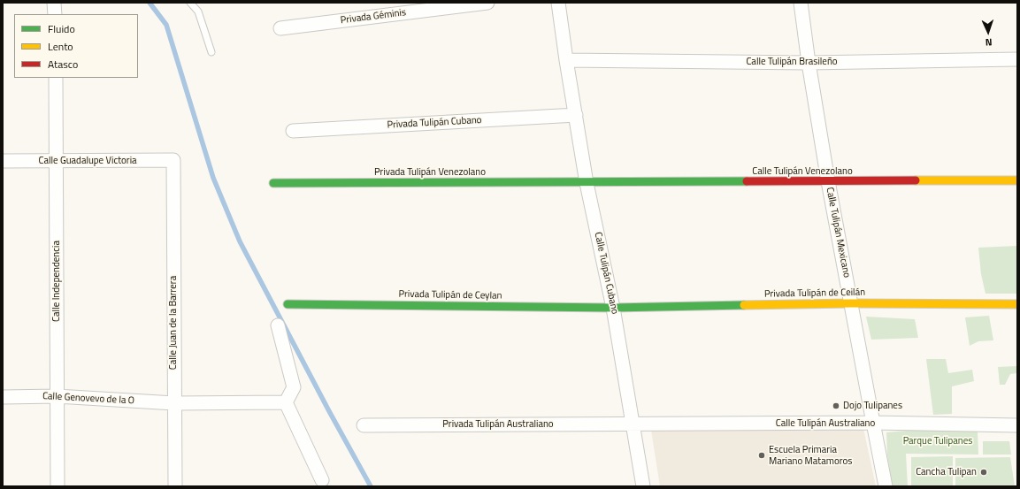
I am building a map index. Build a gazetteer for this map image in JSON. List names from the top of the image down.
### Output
{
  "streets": {
    "street": [
      "Privada Géminis",
      "Calle Tulipán Brasileño",
      "Privada Tulipán Cubano",
      "Calle Guadalupe Victoria",
      "Calle Tulipán Venezolano",
      "Privada Tulipán Venezolano",
      "Calle Tulipán Mexicano",
      "Calle Tulipán Cubano",
      "Calle Independencia",
      "Privada Tulipán de Ceilán",
      "Privada Tulipán de Ceylan",
      "Calle Juan de la Barrera",
      "Calle Genovevo de la O",
      "Calle Tulipán Australiano",
      "Privada Tulipán Australiano"
    ]
  },
  "crossings": [
    ["Calle Tulipán Brasileño", "Calle Tulipán Mexicano"],
    ["Calle Tulipán Brasileño", "Calle Tulipán Cubano"],
    ["Privada Tulipán Cubano", "Calle Tulipán Cubano"],
    ["Calle Guadalupe Victoria", "Calle Independencia"],
    ["Calle Guadalupe Victoria", "Calle Juan de la Barrera"],
    ["Calle Tulipán Venezolano", "Privada Tulipán Venezolano"],
    ["Calle Tulipán Venezolano", "Calle Tulipán Mexicano"],
    ["Calle Tulipán Venezolano", "Calle Tulipán Cubano"],
    ["Privada Tulipán Venezolano", "Calle Tulipán Cubano"],
    ["Calle Tulipán Mexicano", "Privada Tulipán de Ceilán"],
    ["Calle Tulipán Mexicano", "Calle Tulipán Australiano"],
    ["Calle Tulipán Cubano", "Privada Tulipán de Ceilán"],
    ["Calle Tulipán Cubano", "Privada Tulipán de Ceylan"],
    ["Calle Tulipán Cubano", "Calle Tulipán Australiano"],
    ["Calle Tulipán Cubano", "Privada Tulipán Australiano"],
    ["Calle Independencia", "Calle Genovevo de la O"],
    ["Privada Tulipán de Ceilán", "Privada Tulipán de Ceylan"],
    ["Calle Juan de la Barrera", "Calle Genovevo de la O"],
    ["Calle Tulipán Australiano", "Privada Tulipán Australiano"]
  ],
  "parks": ["Parque Tulipanes"],
  "places": ["Dojo Tulipanes", "Escuela Primaria Mariano Matamoros", "Cancha Tulipan"],
  "legend": ["Fluido", "Lento", "Atasco"],
  "north": "bottom"
}
